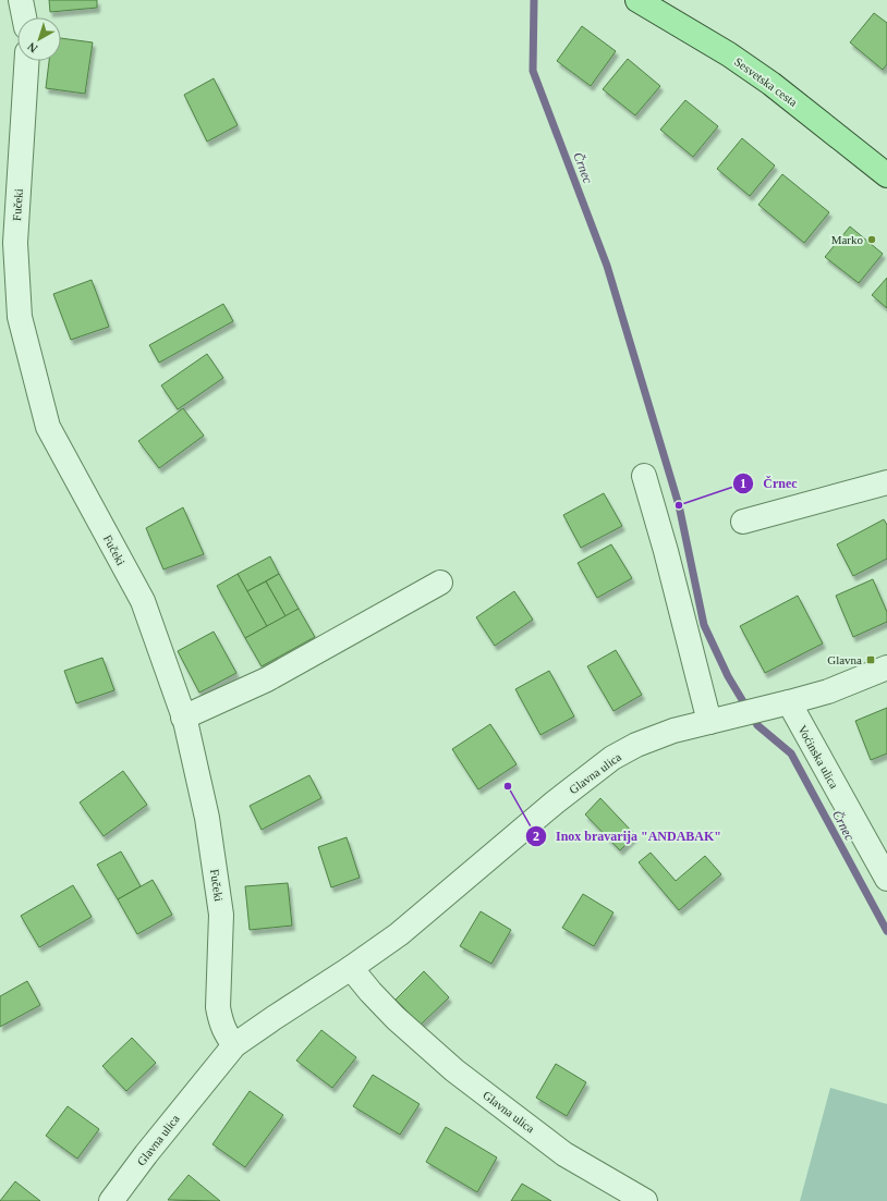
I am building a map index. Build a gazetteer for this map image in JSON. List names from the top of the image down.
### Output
{
  "streets": {
    "main road": ["Sesvetska cesta"],
    "street": ["Fučeki", "Voćinska ulica", "Glavna ulica"]
  },
  "crossings": [
    ["Fučeki", "Glavna ulica"],
    ["Voćinska ulica", "Glavna ulica"]
  ],
  "water": ["Črnec"],
  "places": {
    "other": ["Marko", "Črnec", "Inox bravarija \"ANDABAK\""],
    "transit": ["Glavna"]
  },
  "north": "bottom left"
}
